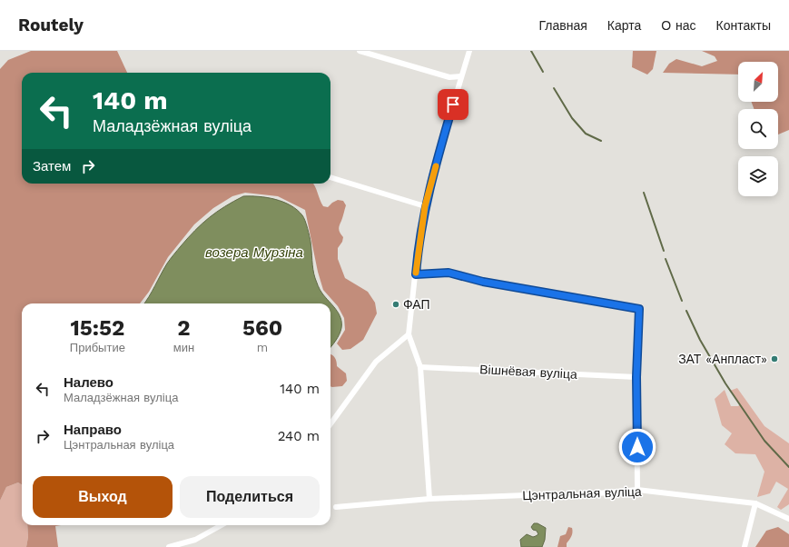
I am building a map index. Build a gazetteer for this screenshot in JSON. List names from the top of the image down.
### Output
{
  "streets": {
    "street": ["Вішнёвая вуліца", "Цэнтральная вуліца"]
  },
  "water": ["возера Мурзіна"],
  "places": ["ФАП", "ЗАТ «Анпласт»"],
  "north": "top right",
  "page": {
    "header": "Routely",
    "nav": [
      "Главная",
      "Карта",
      "О нас",
      "Контакты"
    ],
    "turn": ["140 m", "Маладзёжная вуліца"],
    "then": "Затем",
    "eta": [
      "15:52",
      "Прибытие",
      "2",
      "мин",
      "560",
      "m"
    ],
    "list": [
      {
        "name": "Налево",
        "note": "Маладзёжная вуліца",
        "value": "140 m"
      },
      {
        "name": "Направо",
        "note": "Цэнтральная вуліца",
        "value": "240 m"
      }
    ],
    "buttons": ["Выход", "Поделиться"]
  }
}
